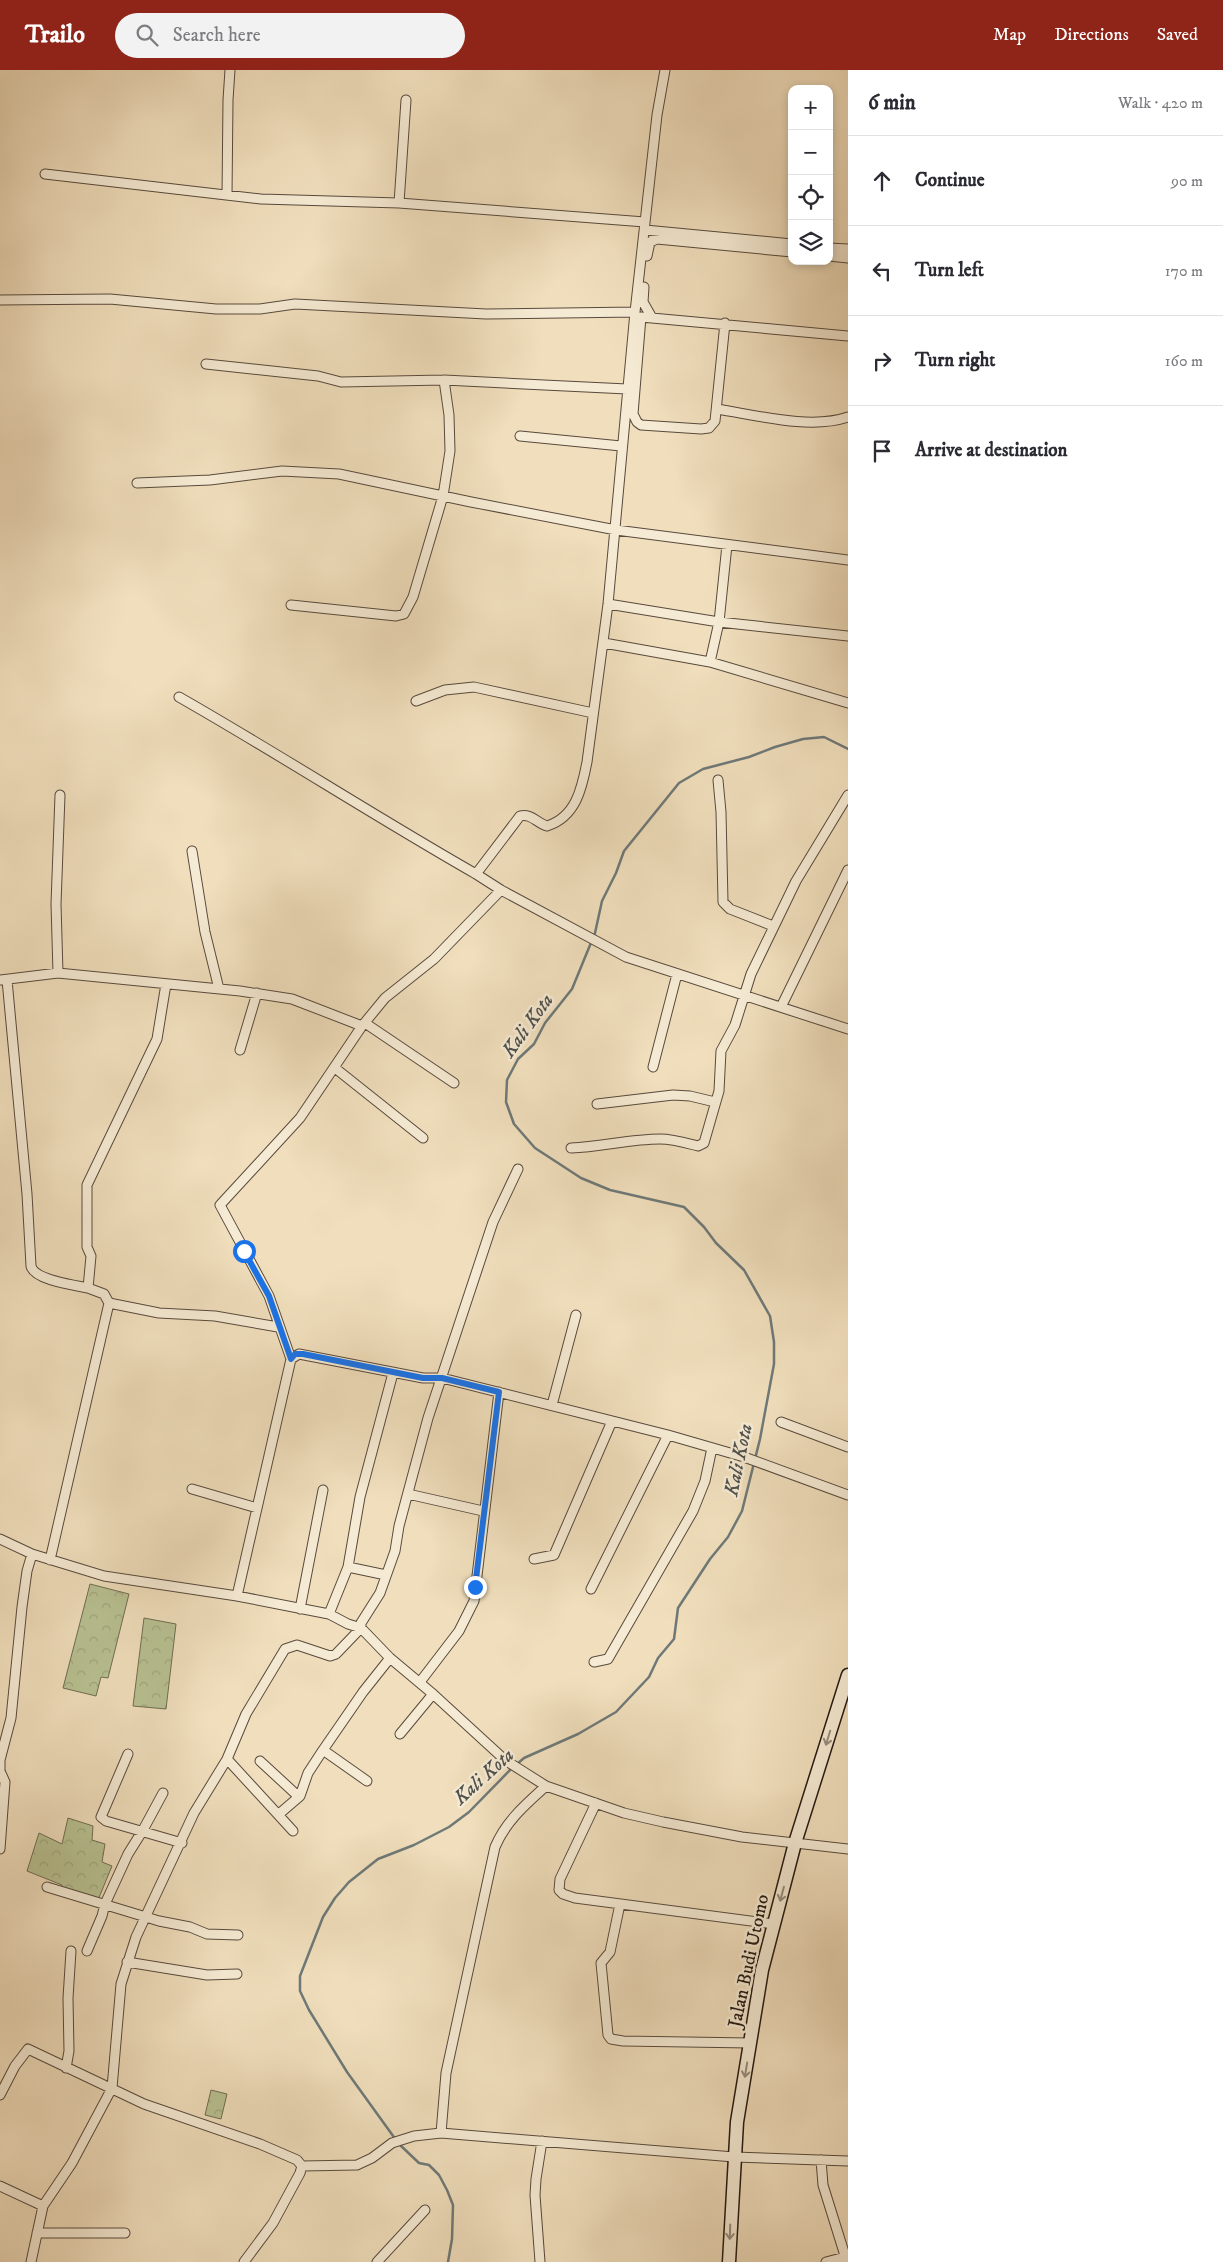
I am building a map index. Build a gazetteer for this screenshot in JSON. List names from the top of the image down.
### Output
{
  "streets": {
    "street": ["Jalan Budi Utomo"]
  },
  "one_way": ["Jalan Budi Utomo"],
  "water": ["Kali Kota"],
  "page": {
    "header": "Trailo",
    "search": "Search here",
    "nav": ["Map", "Directions", "Saved"],
    "heading": ["6 min", "Walk · 420 m"],
    "map_buttons": ["+", "−"],
    "list": [
      ["Continue", "90 m"],
      ["Turn left", "170 m"],
      ["Turn right", "160 m"],
      "Arrive at destination"
    ]
  }
}
